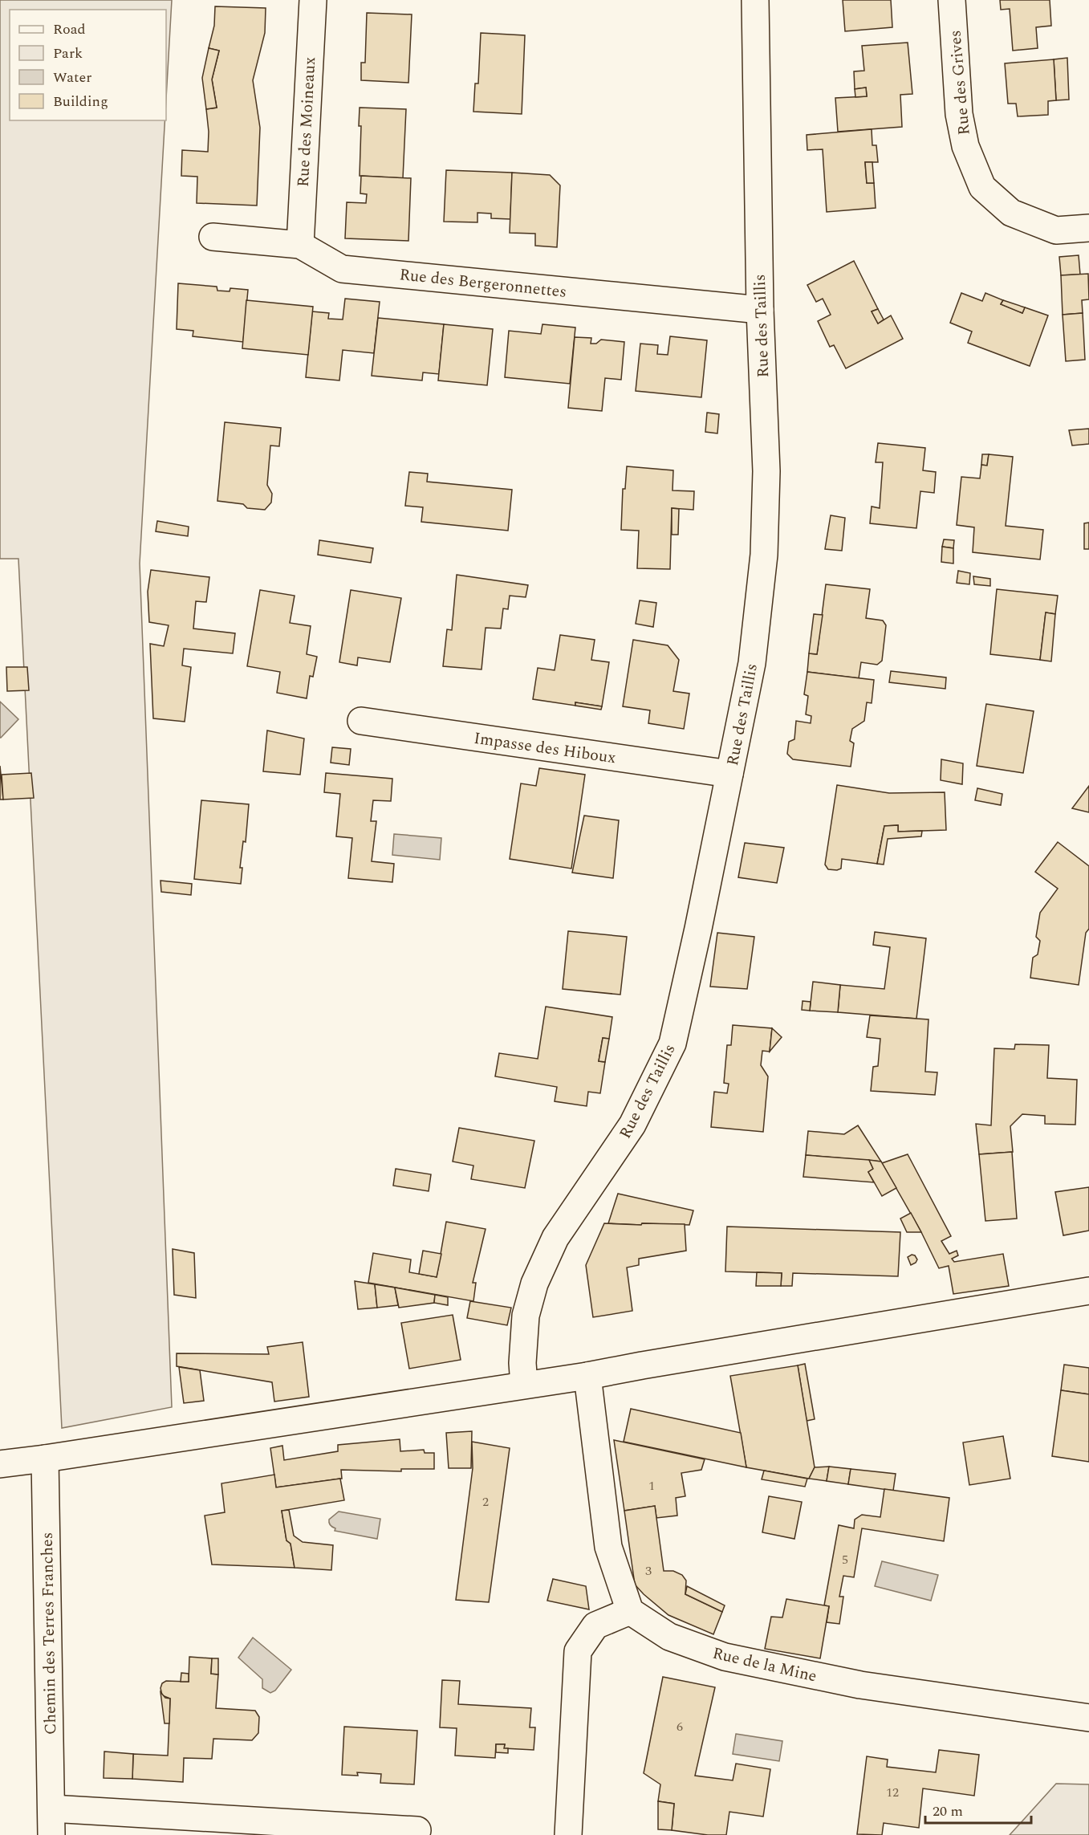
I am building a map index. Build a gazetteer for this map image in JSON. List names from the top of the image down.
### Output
{
  "streets": {
    "street": [
      "Rue des Grives",
      "Rue des Moineaux",
      "Rue des Bergeronnettes",
      "Rue des Taillis",
      "Impasse des Hiboux",
      "Chemin des Terres Franches",
      "Rue de la Mine"
    ]
  },
  "crossings": [
    ["Rue des Moineaux", "Rue des Bergeronnettes"],
    ["Rue des Bergeronnettes", "Rue des Taillis"],
    ["Rue des Taillis", "Impasse des Hiboux"]
  ],
  "house_numbers": [
    "1",
    "2",
    "5",
    "3",
    "6",
    "12"
  ],
  "legend": [
    "Road",
    "Park",
    "Water",
    "Building"
  ],
  "scale_bar": "20 m"
}
